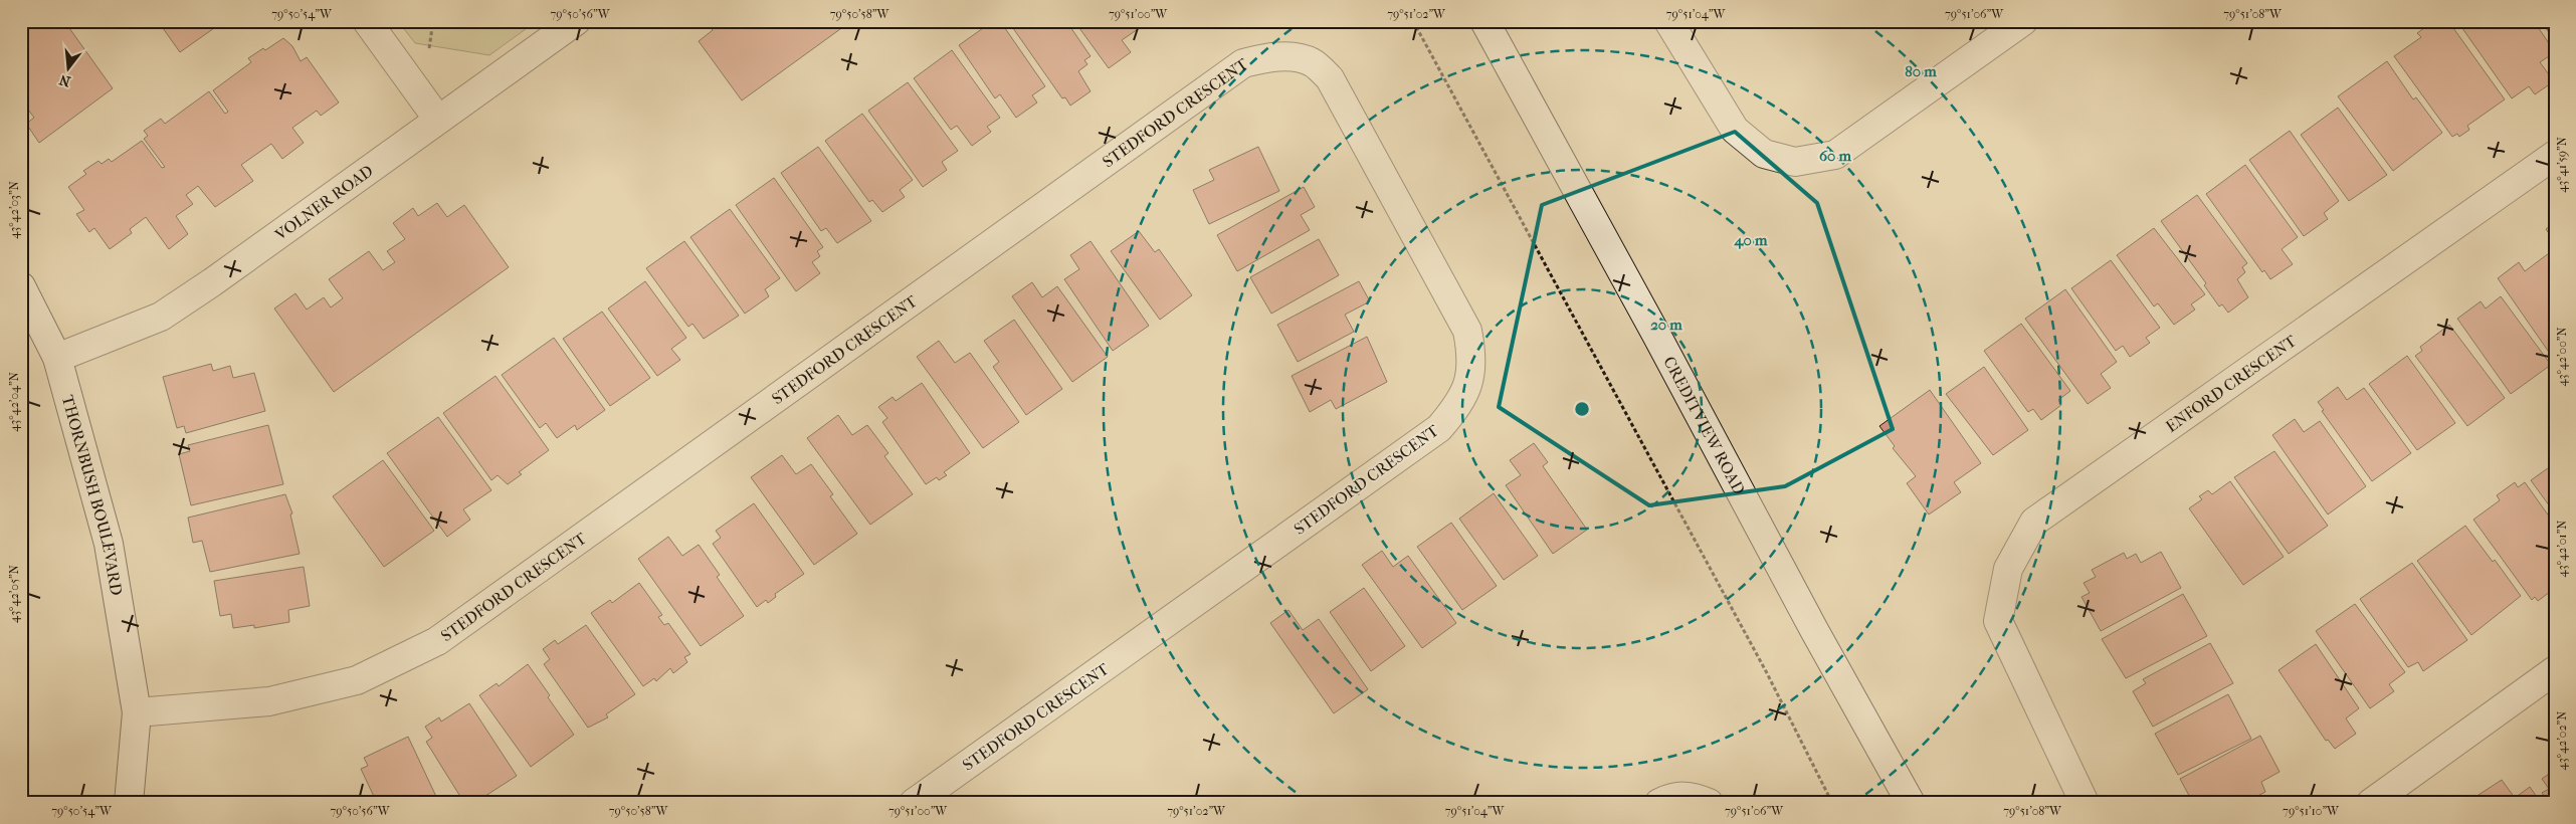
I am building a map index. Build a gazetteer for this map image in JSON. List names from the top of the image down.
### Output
{
  "streets": {
    "street": [
      "STEDFORD CRESCENT",
      "VOLNER ROAD",
      "ENFORD CRESCENT",
      "CREDITVIEW ROAD",
      "THORNBUSH BOULEVARD"
    ]
  },
  "crossings": [
    ["STEDFORD CRESCENT", "THORNBUSH BOULEVARD"],
    ["VOLNER ROAD", "THORNBUSH BOULEVARD"]
  ],
  "north": "bottom",
  "coordinates": [
    "79°50'54\"W",
    "79°50'56\"W",
    "79°50'58\"W",
    "79°51'00\"W",
    "79°51'02\"W",
    "79°51'04\"W",
    "79°51'06\"W",
    "79°51'08\"W",
    "43°41'59\"N",
    "43°42'03\"N",
    "43°42'00\"N",
    "43°42'04\"N",
    "43°42'01\"N",
    "43°42'05\"N",
    "43°42'02\"N",
    "79°51'10\"W"
  ],
  "rings": [
    "80 m",
    "60 m",
    "40 m",
    "20 m"
  ]
}
